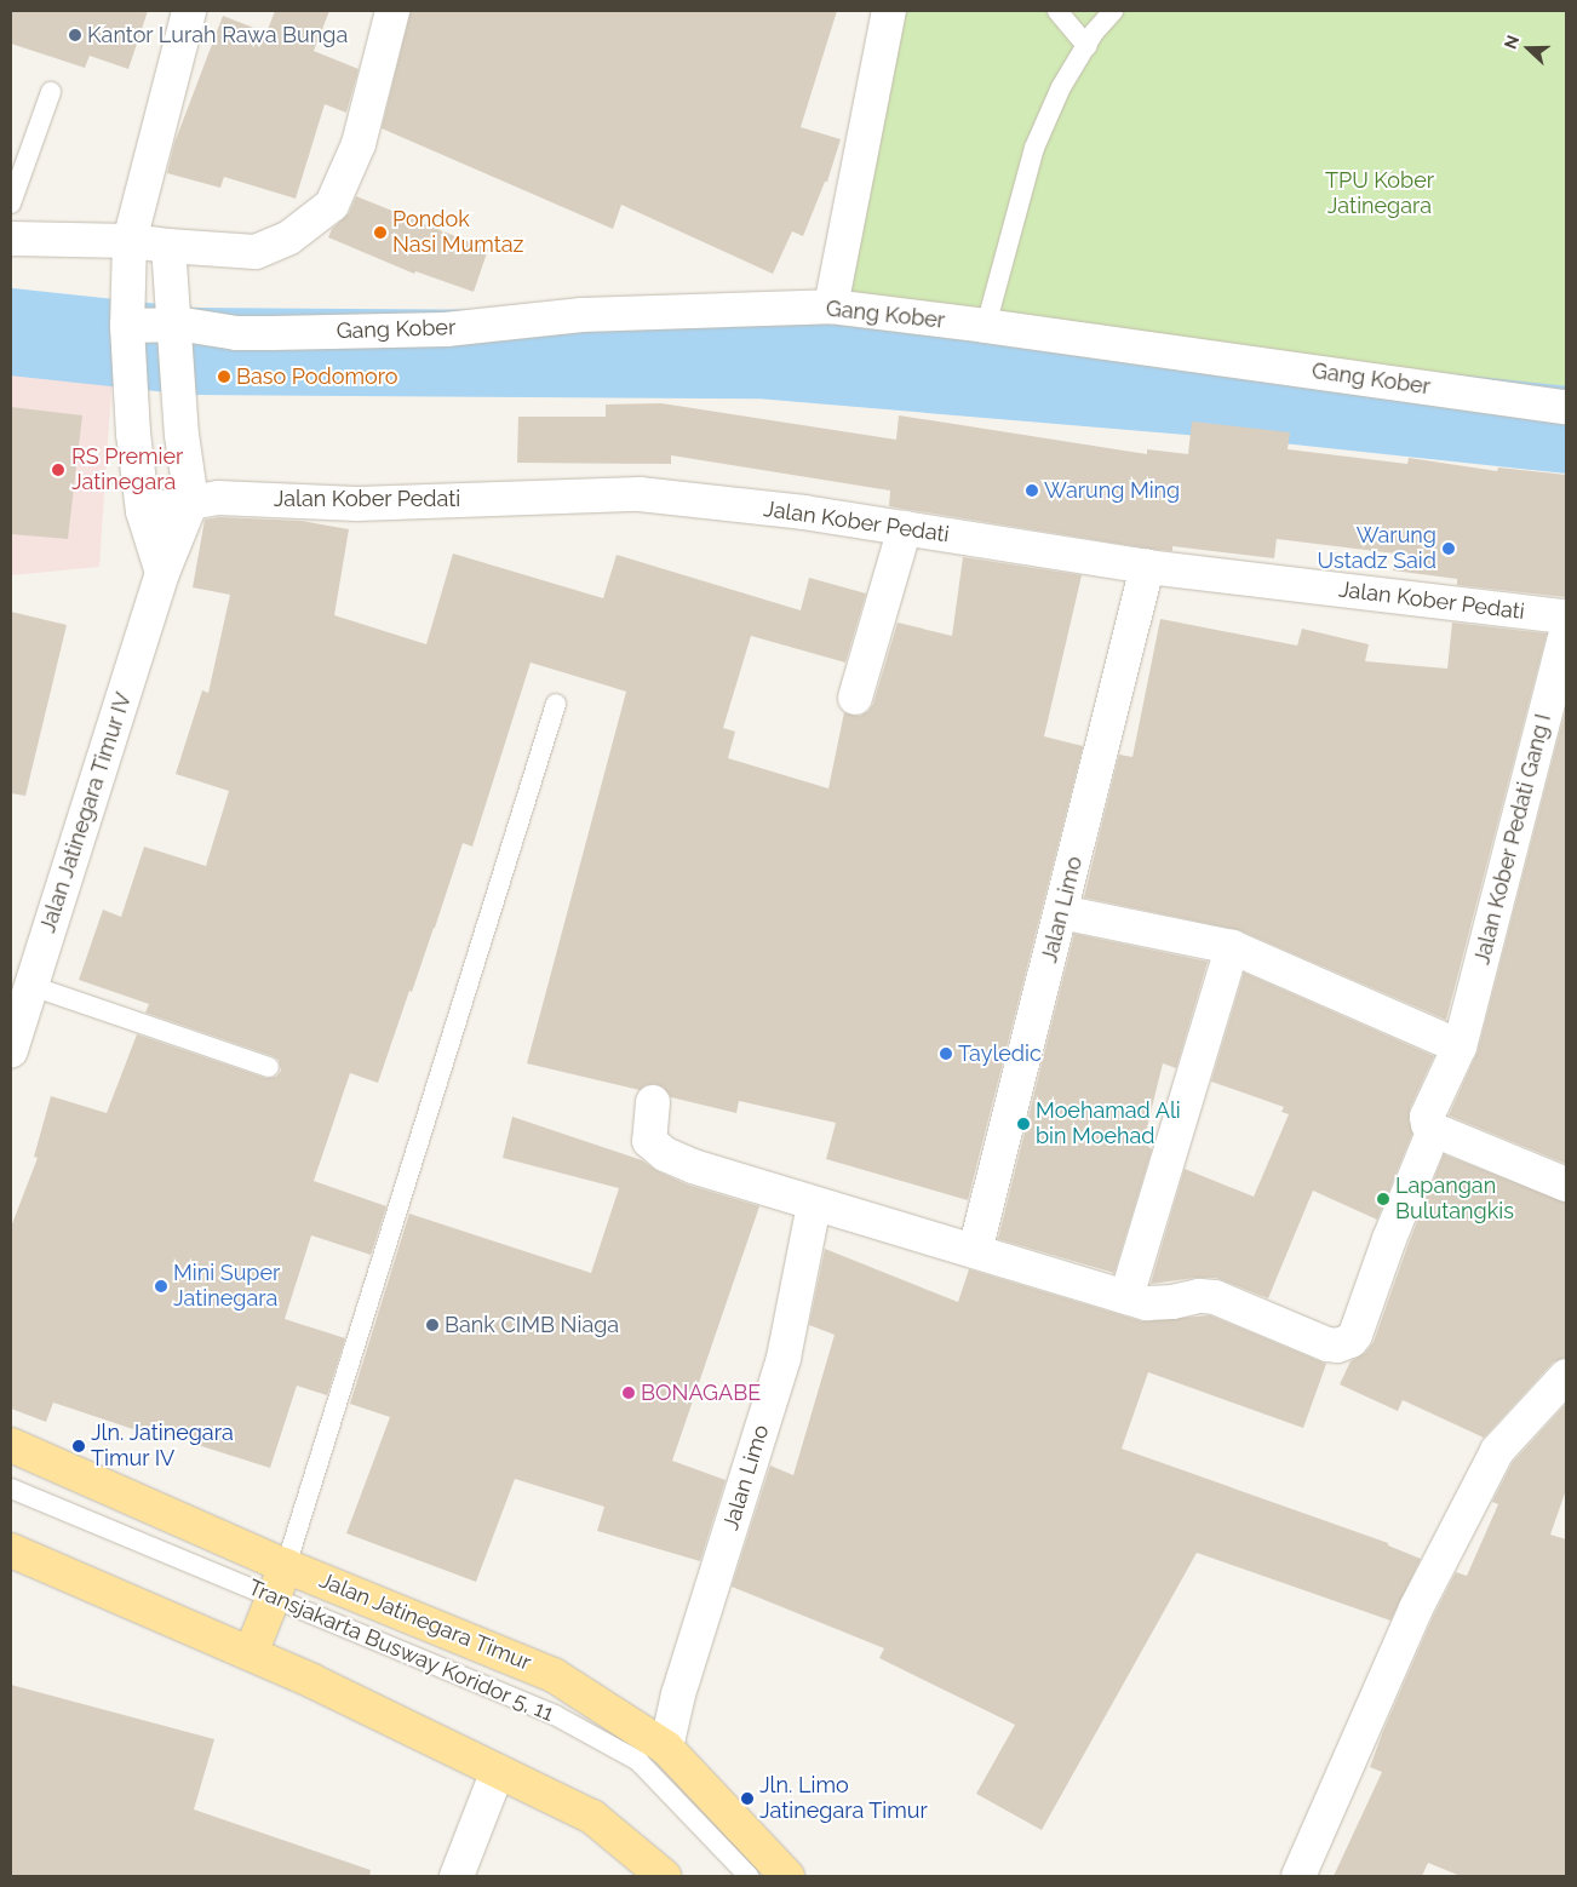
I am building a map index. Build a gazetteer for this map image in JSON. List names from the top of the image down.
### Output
{
  "streets": {
    "main road": ["Jalan Jatinegara Timur"],
    "street": [
      "Gang Kober",
      "Jalan Kober Pedati",
      "Jalan Jatinegara Timur IV",
      "Jalan Kober Pedati Gang I",
      "Jalan Limo"
    ],
    "lane": ["Transjakarta Busway Koridor 5, 11"]
  },
  "crossings": [
    ["Jalan Kober Pedati", "Jalan Jatinegara Timur IV"],
    ["Jalan Kober Pedati", "Jalan Limo"],
    ["Jalan Limo", "Jalan Jatinegara Timur"]
  ],
  "parks": ["TPU Kober Jatinegara"],
  "places": [
    "Kantor Lurah Rawa Bunga",
    "Pondok Nasi Mumtaz",
    "Baso Podomoro",
    "RS Premier Jatinegara",
    "Warung Ming",
    "Warung Ustadz Said",
    "Tayledic",
    "Moehamad Ali bin Moehad",
    "Lapangan Bulutangkis",
    "Mini Super Jatinegara",
    "Bank CIMB Niaga",
    "BONAGABE",
    "Jln. Jatinegara Timur IV",
    "Jln. Limo Jatinegara Timur"
  ],
  "north": "left"
}
